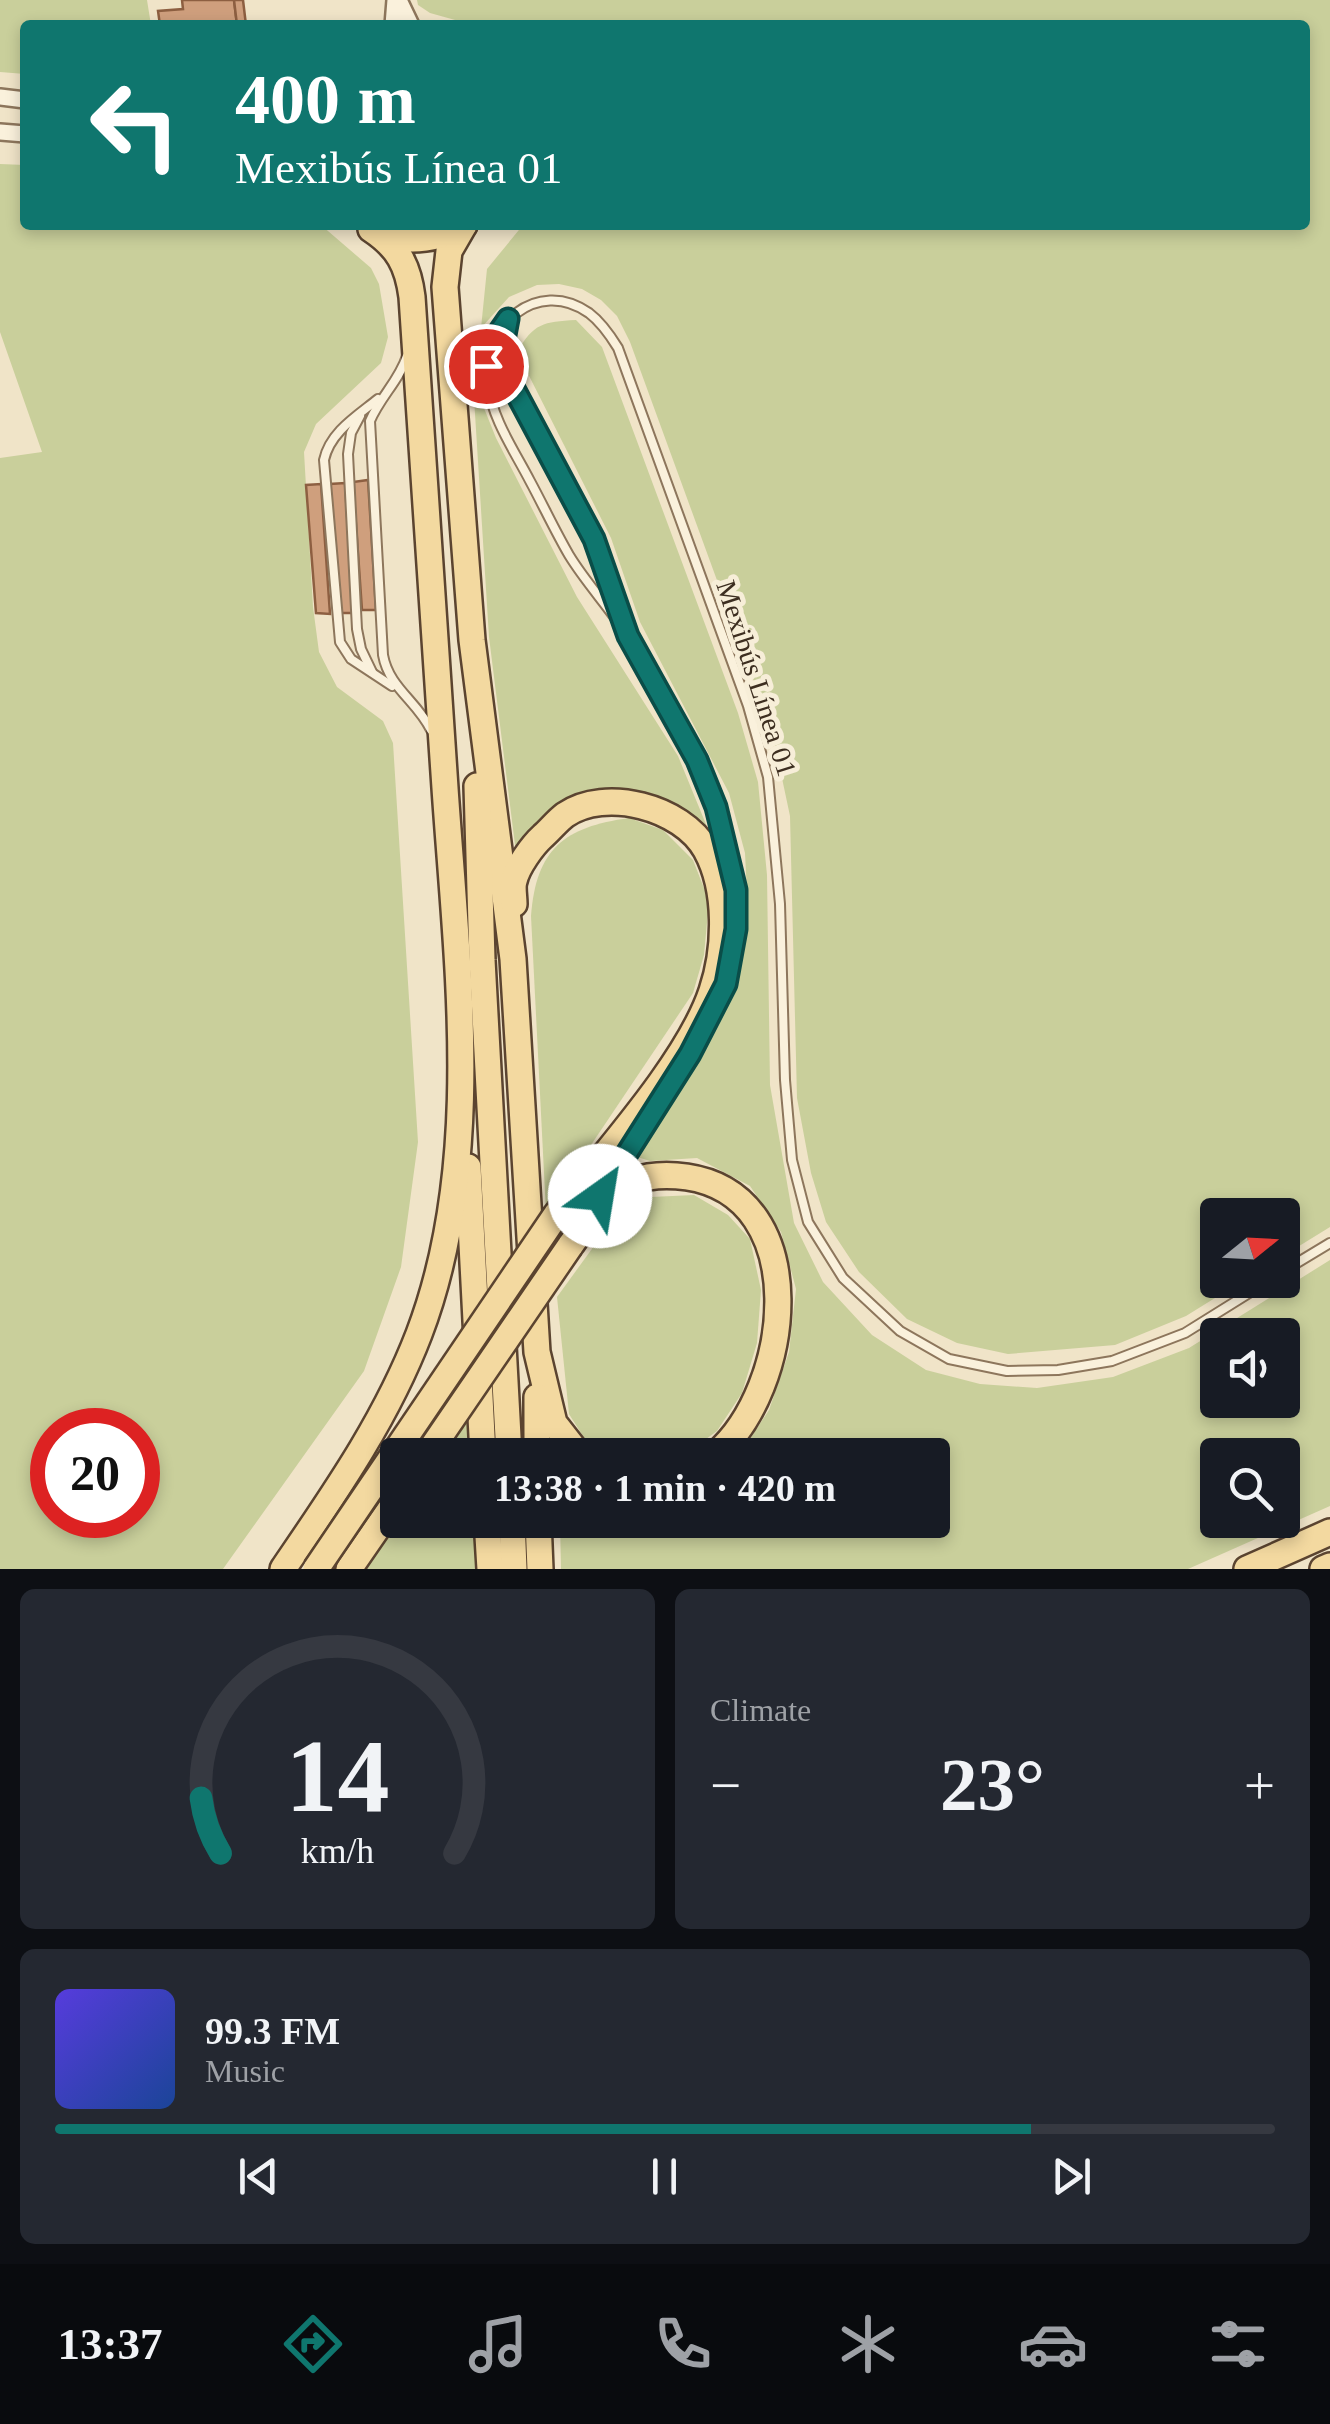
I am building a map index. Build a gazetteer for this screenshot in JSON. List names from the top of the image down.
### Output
{
  "streets": {
    "lane": ["Mexibús Línea 01"]
  },
  "north": "right",
  "page": {
    "turn": ["400 m", "Mexibús Línea 01"],
    "limit": "20",
    "trip": "13:38 · 1 min · 420 m",
    "tile": "Climate",
    "heat": ["−", "23°", "+"],
    "song": ["99.3 FM", "Music"],
    "tabs": "13:37",
    "gauge": ["14", "km/h"]
  }
}
